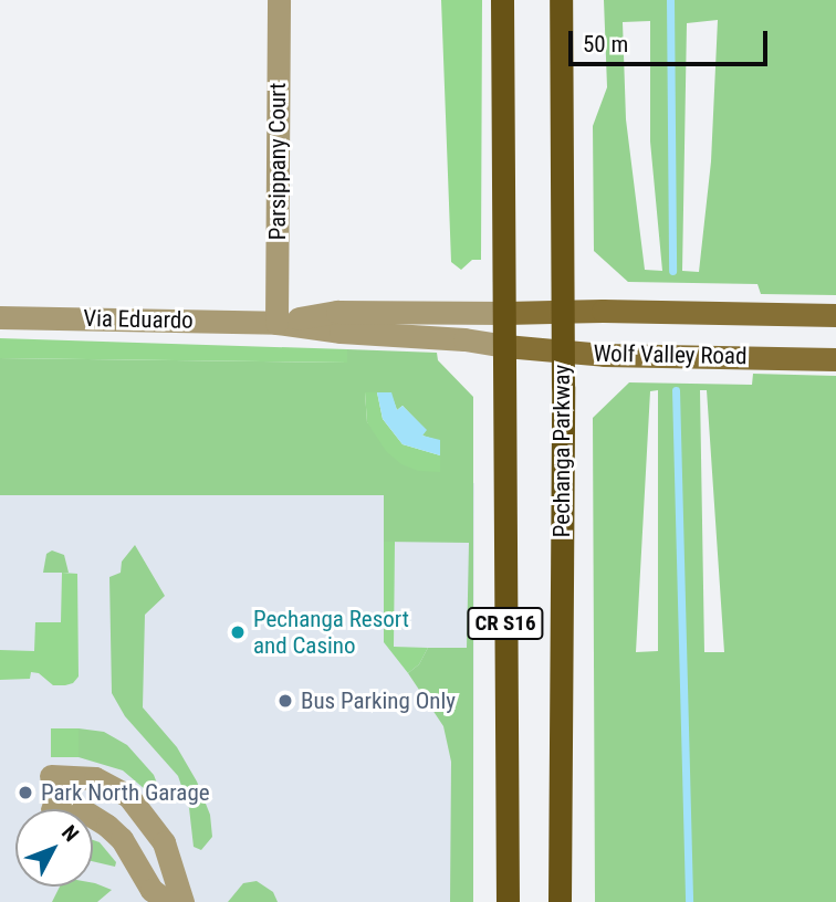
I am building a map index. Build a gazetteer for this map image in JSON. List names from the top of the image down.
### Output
{
  "streets": {
    "main road": ["Wolf Valley Road", "Pechanga Parkway", "CR S16"],
    "street": ["Parsippany Court", "Via Eduardo"]
  },
  "crossings": [
    ["Parsippany Court", "Via Eduardo"],
    ["Via Eduardo", "Wolf Valley Road"],
    ["Via Eduardo", "CR S16"],
    ["Wolf Valley Road", "Pechanga Parkway"],
    ["Wolf Valley Road", "CR S16"]
  ],
  "places": ["Pechanga Resort and Casino", "Bus Parking Only", "Park North Garage"],
  "scale_bar": "50 m",
  "north": "top right"
}
